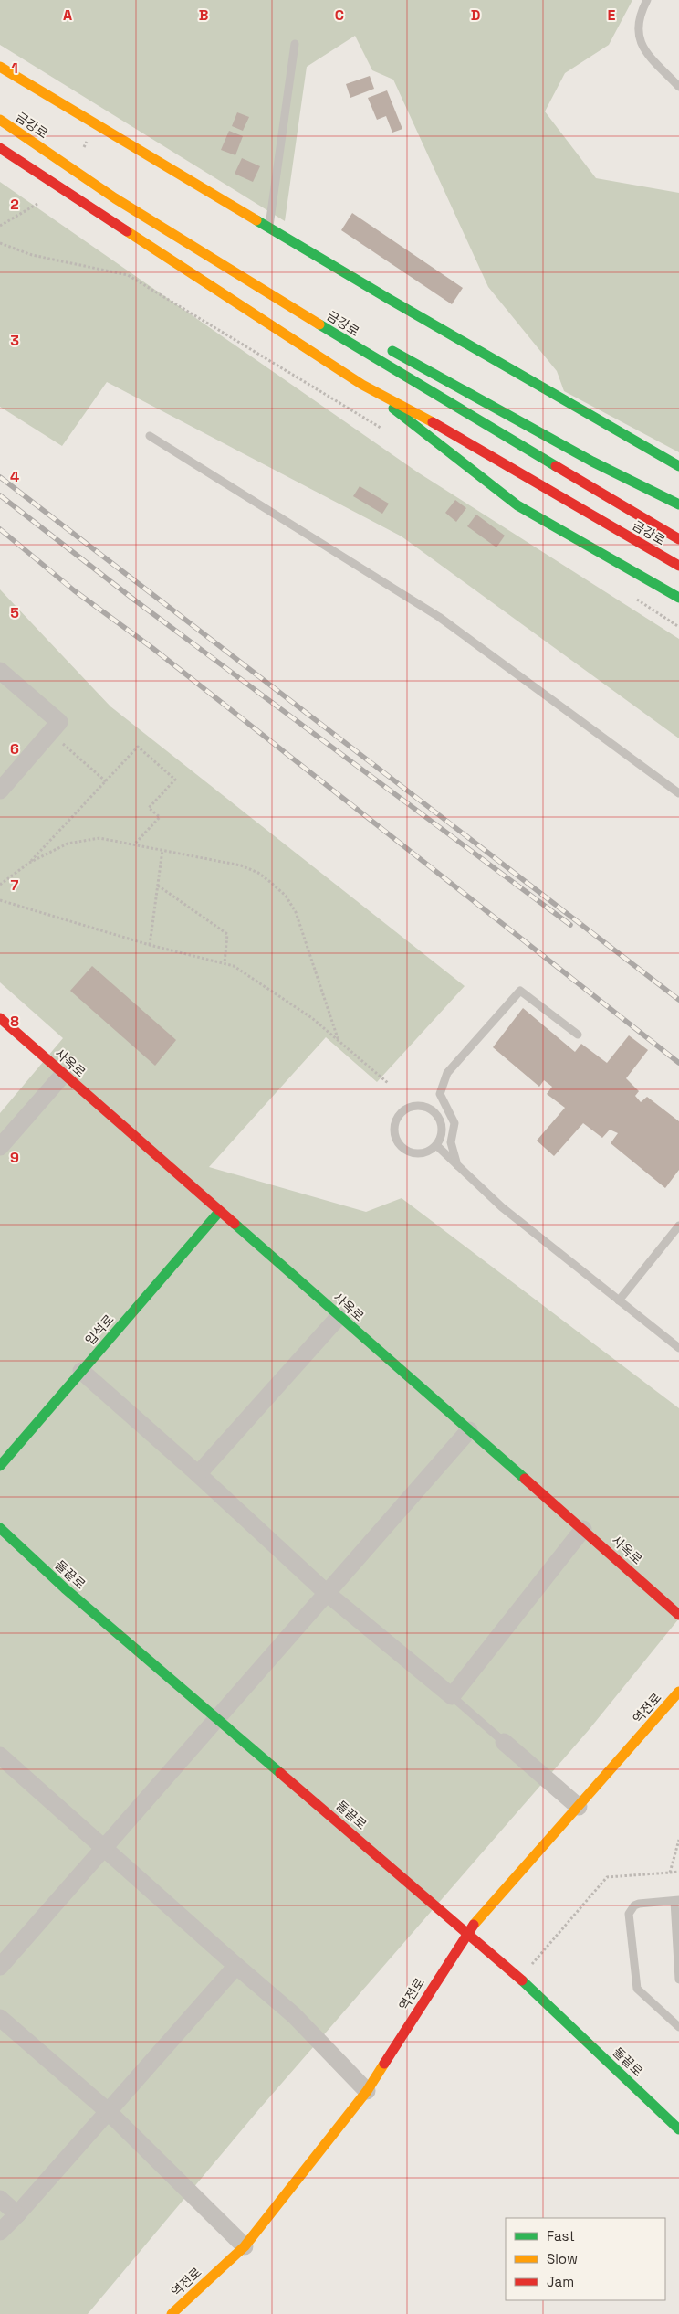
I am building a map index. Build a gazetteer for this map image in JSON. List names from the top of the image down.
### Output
{
  "streets": {
    "main road": [
      "금강로",
      "사옥로",
      "입석로",
      "돌끝로",
      "역전로"
    ]
  },
  "crossings": [
    ["사옥로", "입석로"],
    ["돌끝로", "역전로"]
  ],
  "legend": ["Fast", "Slow", "Jam"],
  "grid": {
    "columns": [
      "A",
      "B",
      "C",
      "D",
      "E"
    ],
    "rows": [
      "1",
      "2",
      "3",
      "4",
      "5",
      "6",
      "7",
      "8",
      "9"
    ]
  }
}
